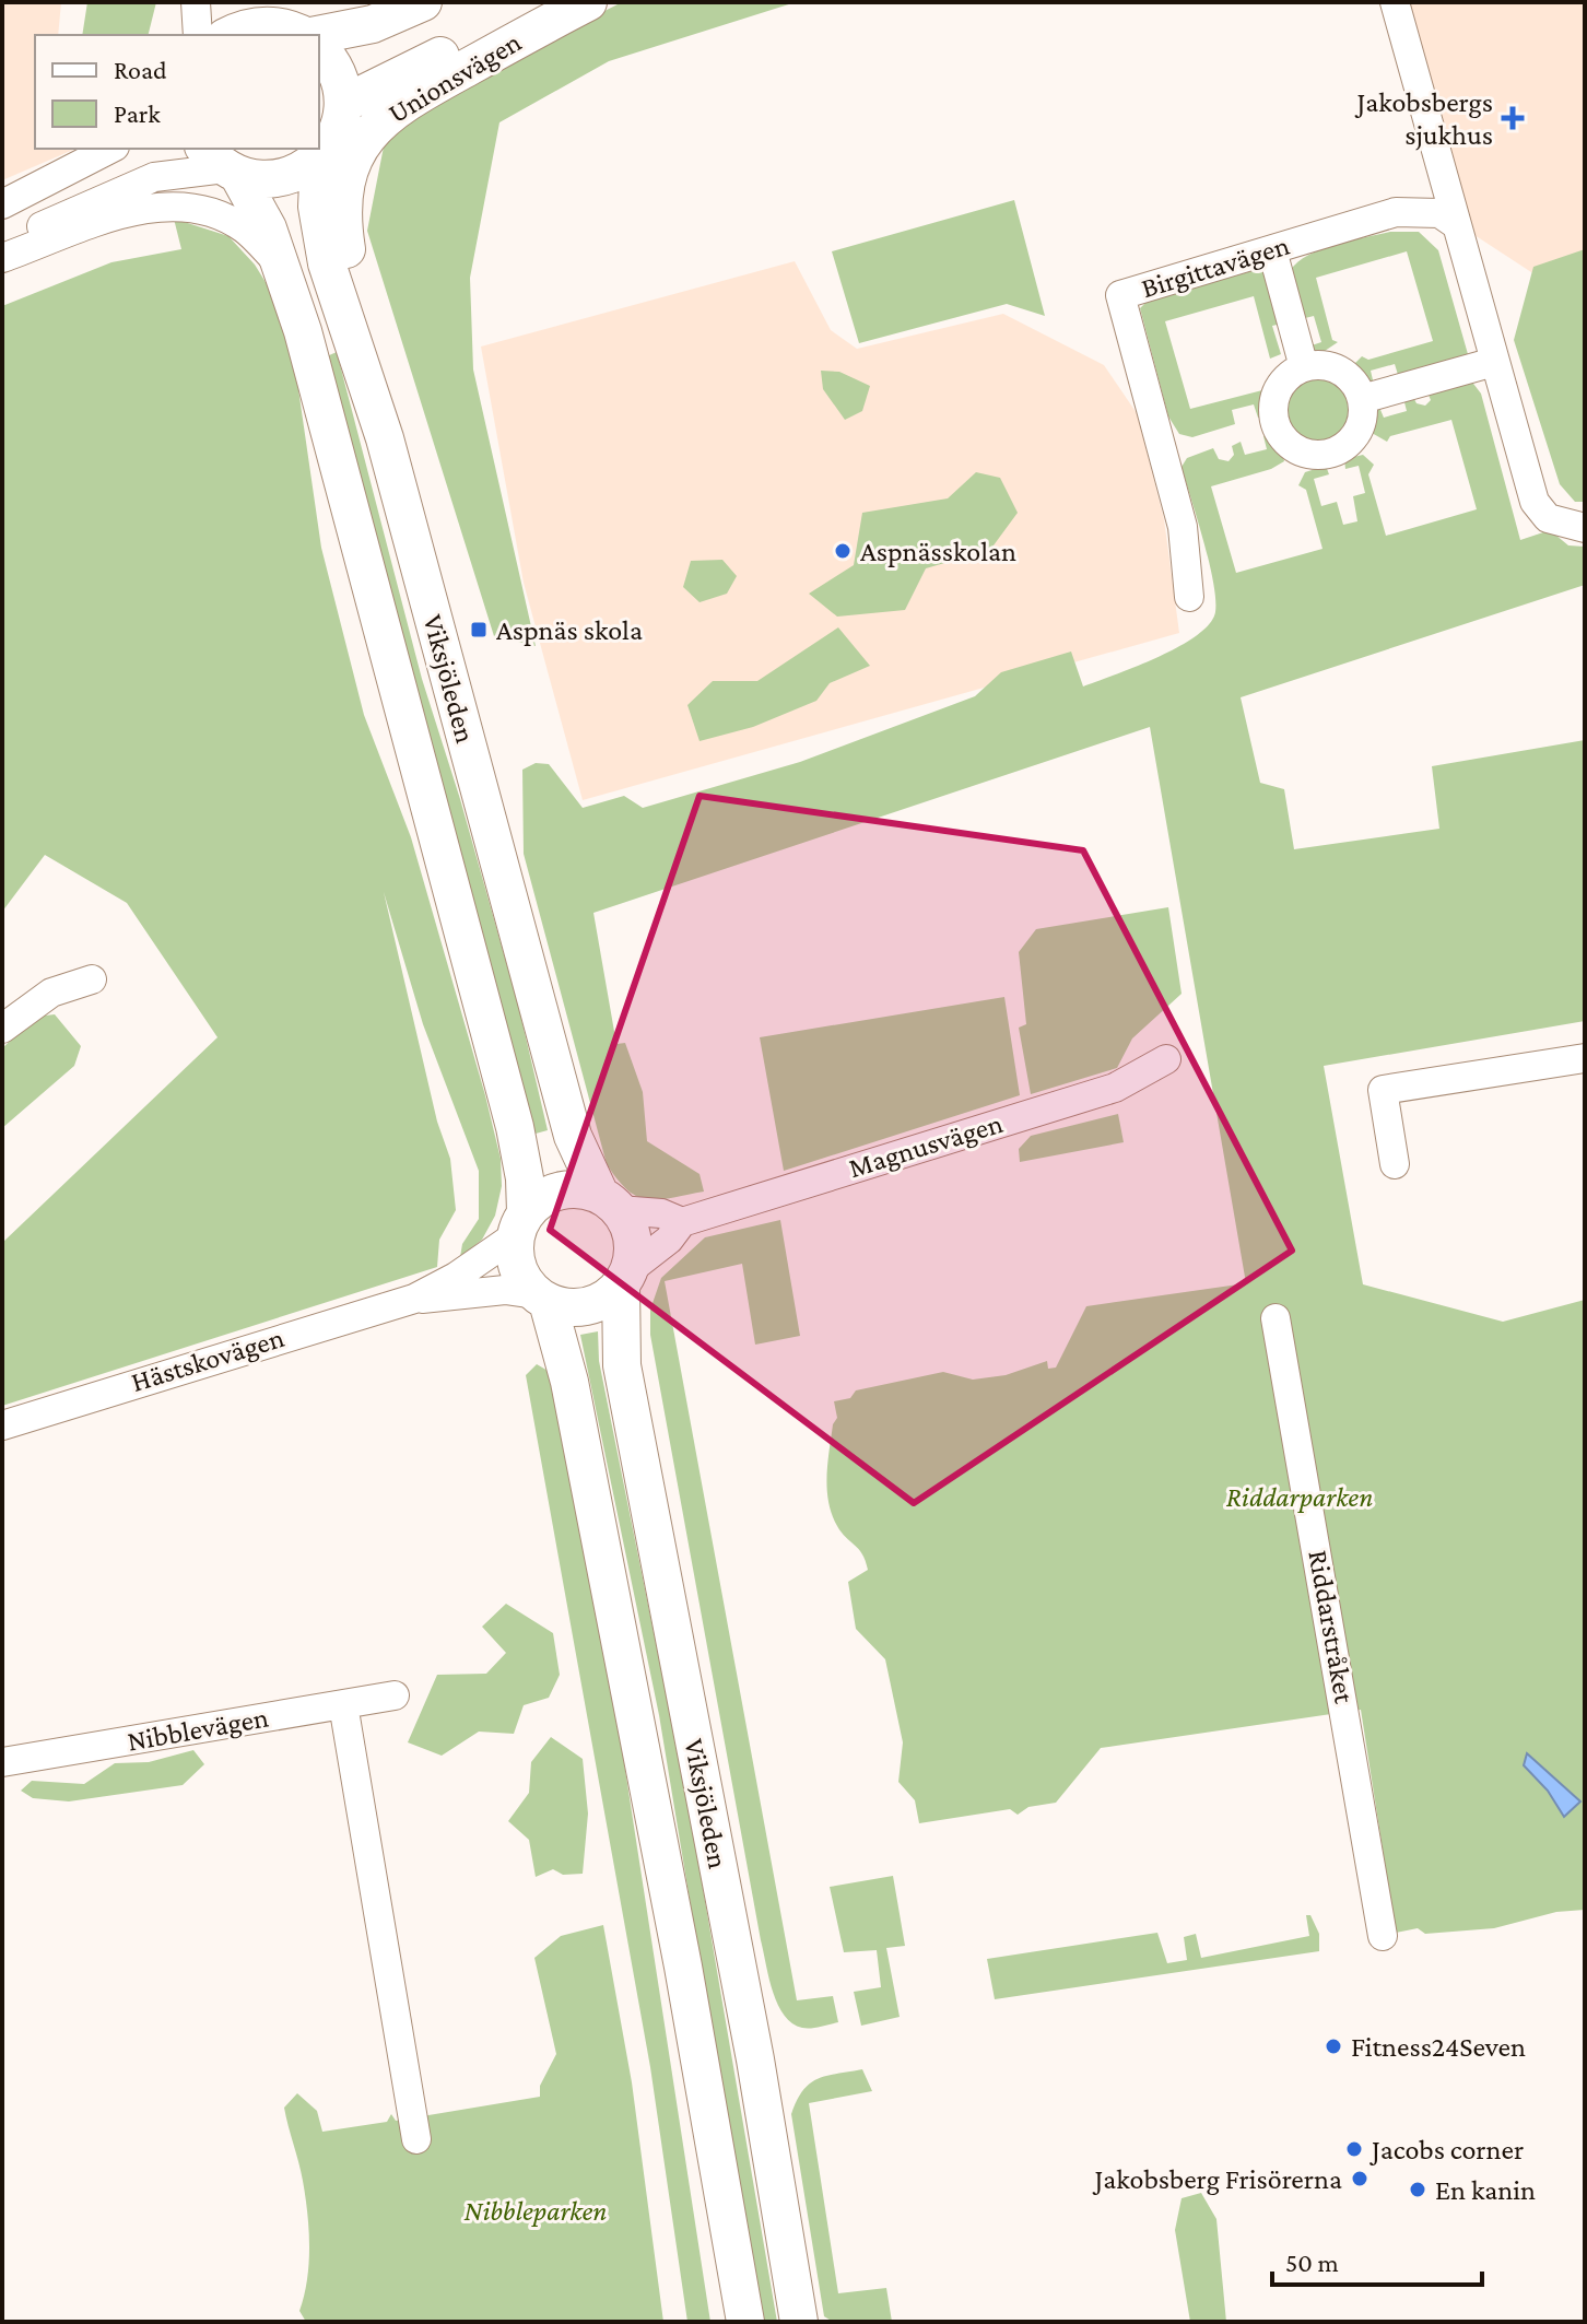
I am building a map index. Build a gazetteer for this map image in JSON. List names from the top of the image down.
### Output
{
  "streets": {
    "main road": ["Unionsvägen", "Viksjöleden"],
    "street": [
      "Birgittavägen",
      "Magnusvägen",
      "Hästskovägen",
      "Riddarstråket",
      "Nibblevägen"
    ]
  },
  "crossings": [
    ["Unionsvägen", "Viksjöleden"],
    ["Viksjöleden", "Magnusvägen"],
    ["Viksjöleden", "Hästskovägen"],
    ["Magnusvägen", "Hästskovägen"]
  ],
  "parks": ["Riddarparken", "Nibbleparken"],
  "places": {
    "health": ["Jakobsbergs sjukhus"],
    "other": [
      "Aspnässkolan",
      "Fitness24Seven",
      "Jacobs corner",
      "Jakobsberg Frisörerna",
      "En kanin"
    ],
    "transit": ["Aspnäs skola"]
  },
  "legend": ["Road", "Park"],
  "scale_bar": "50 m"
}
